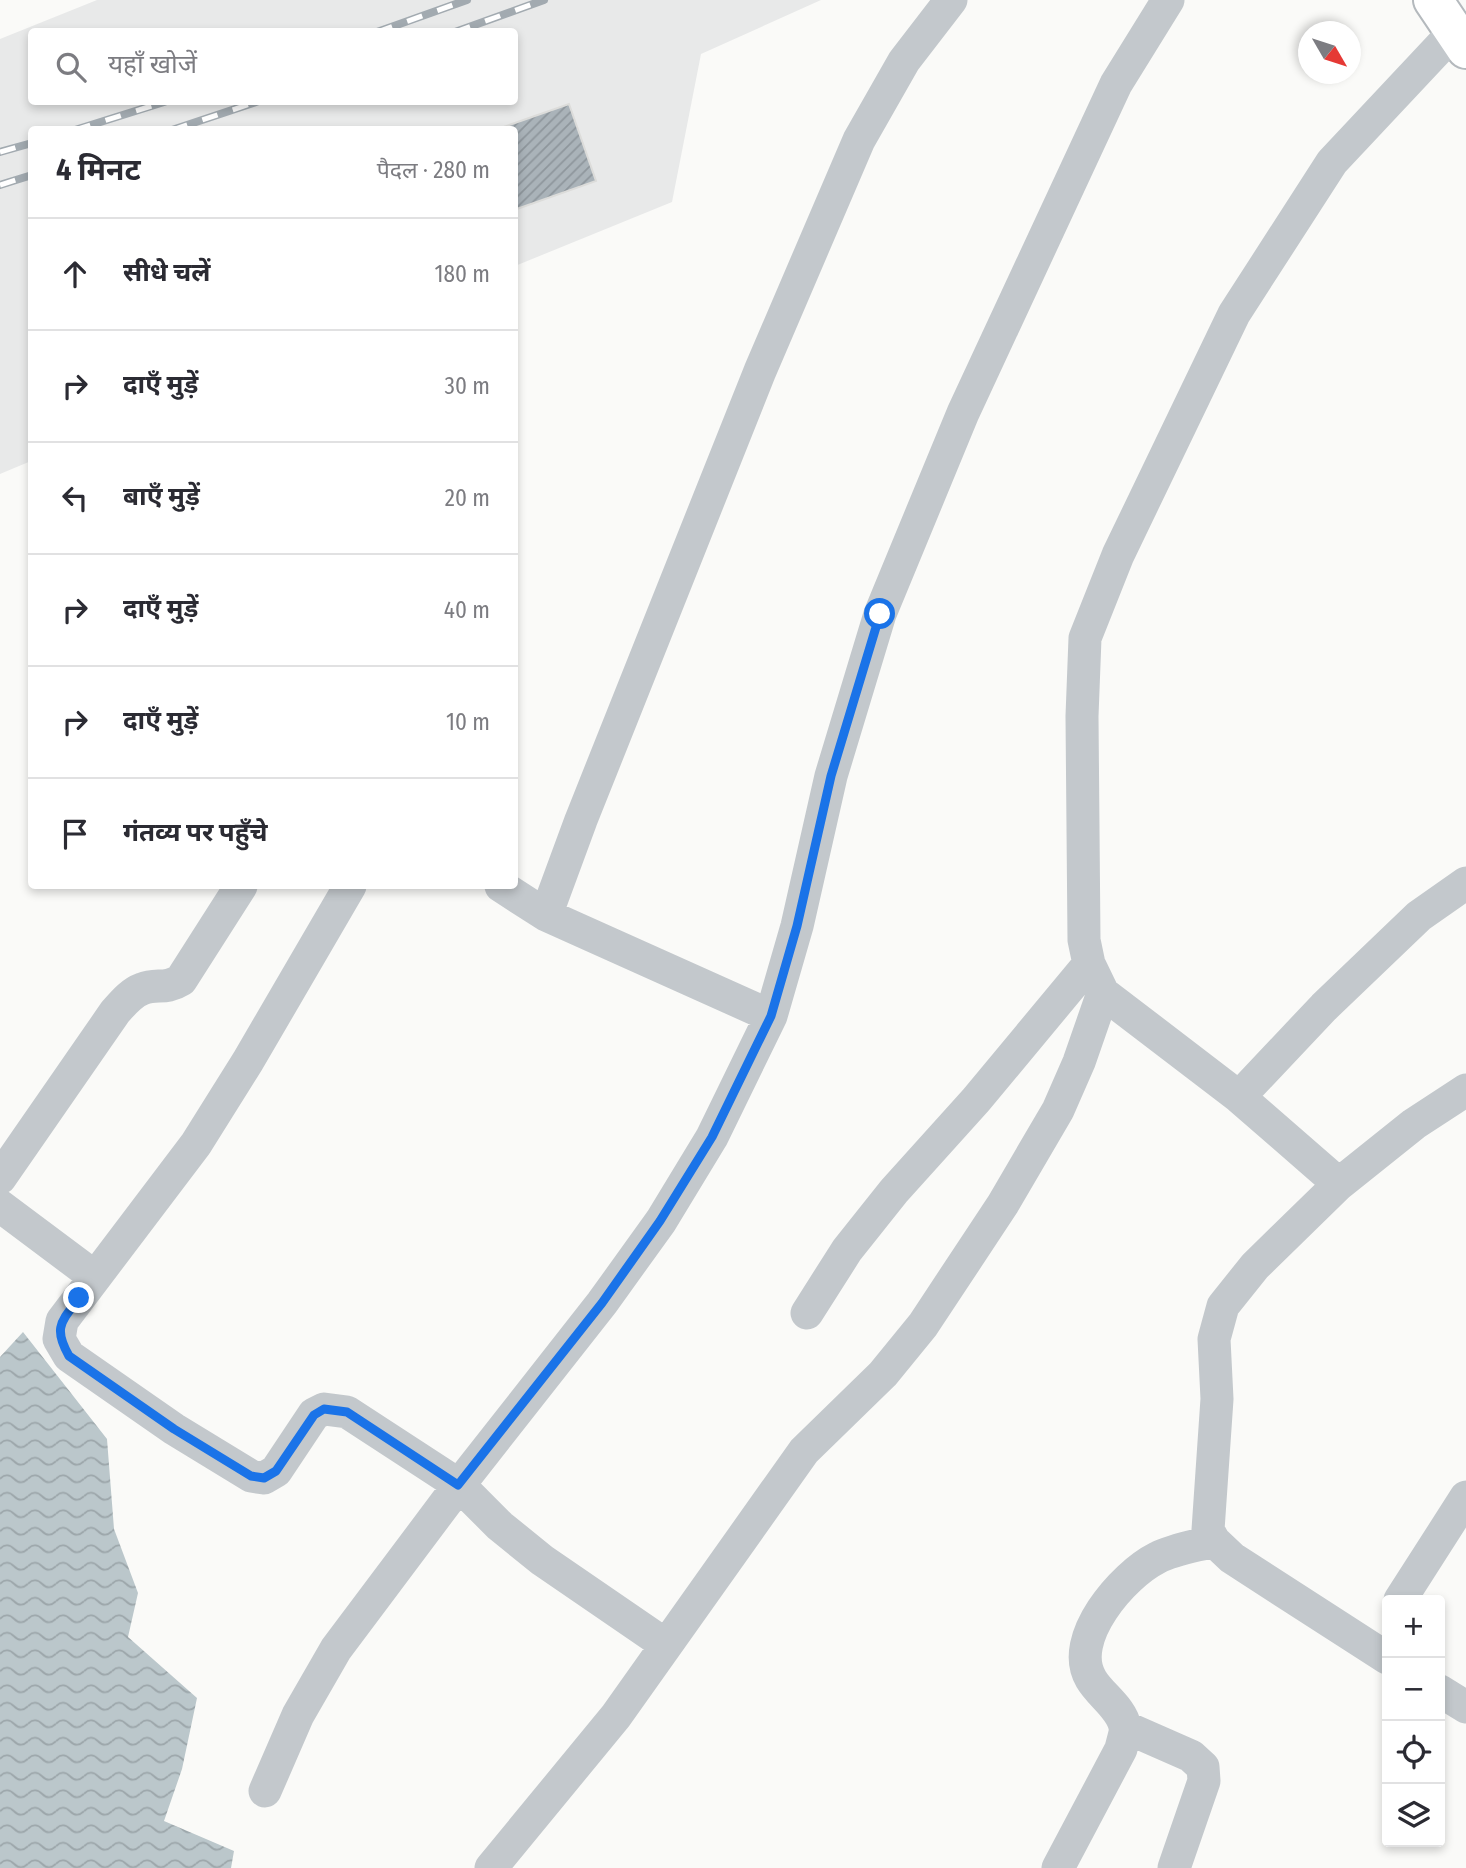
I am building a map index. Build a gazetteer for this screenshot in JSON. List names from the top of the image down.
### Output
{
  "north": "bottom right",
  "page": {
    "search": "यहाँ खोजें",
    "heading": ["4 मिनट", "पैदल · 280 m"],
    "list": [
      ["सीधे चलें", "180 m"],
      ["दाएँ मुड़ें", "30 m"],
      ["बाएँ मुड़ें", "20 m"],
      ["दाएँ मुड़ें", "40 m"],
      ["दाएँ मुड़ें", "10 m"],
      "गंतव्य पर पहुँचे"
    ],
    "map_buttons": ["+", "−"]
  }
}
